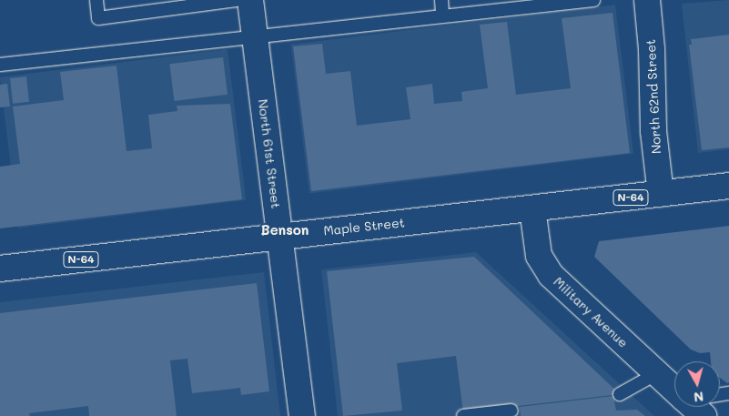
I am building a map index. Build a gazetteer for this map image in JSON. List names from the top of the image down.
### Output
{
  "streets": {
    "street": [
      "North 62nd Street",
      "North 61st Street",
      "N-64",
      "Maple Street",
      "Military Avenue"
    ]
  },
  "crossings": [
    ["North 62nd Street", "Maple Street"],
    ["North 61st Street", "Maple Street"],
    ["Maple Street", "Military Avenue"]
  ],
  "districts": ["Benson"],
  "north": "bottom"
}
